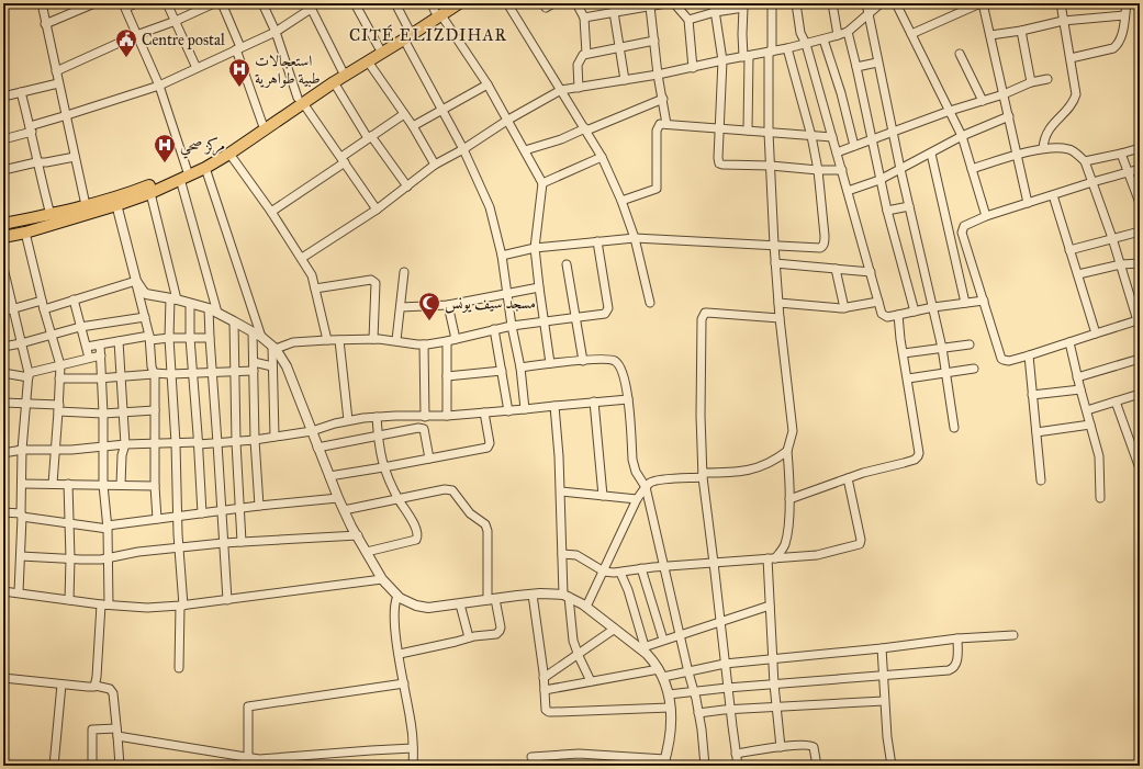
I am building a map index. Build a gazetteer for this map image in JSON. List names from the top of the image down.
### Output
{
  "districts": ["CITÉ ELIZDIHAR"],
  "places": {
    "public building": ["Centre postal"],
    "hospital": ["استعجالات طبية طواهرية", "مركز صحي"],
    "mosque": ["مسجد سيف يونس"]
  }
}
